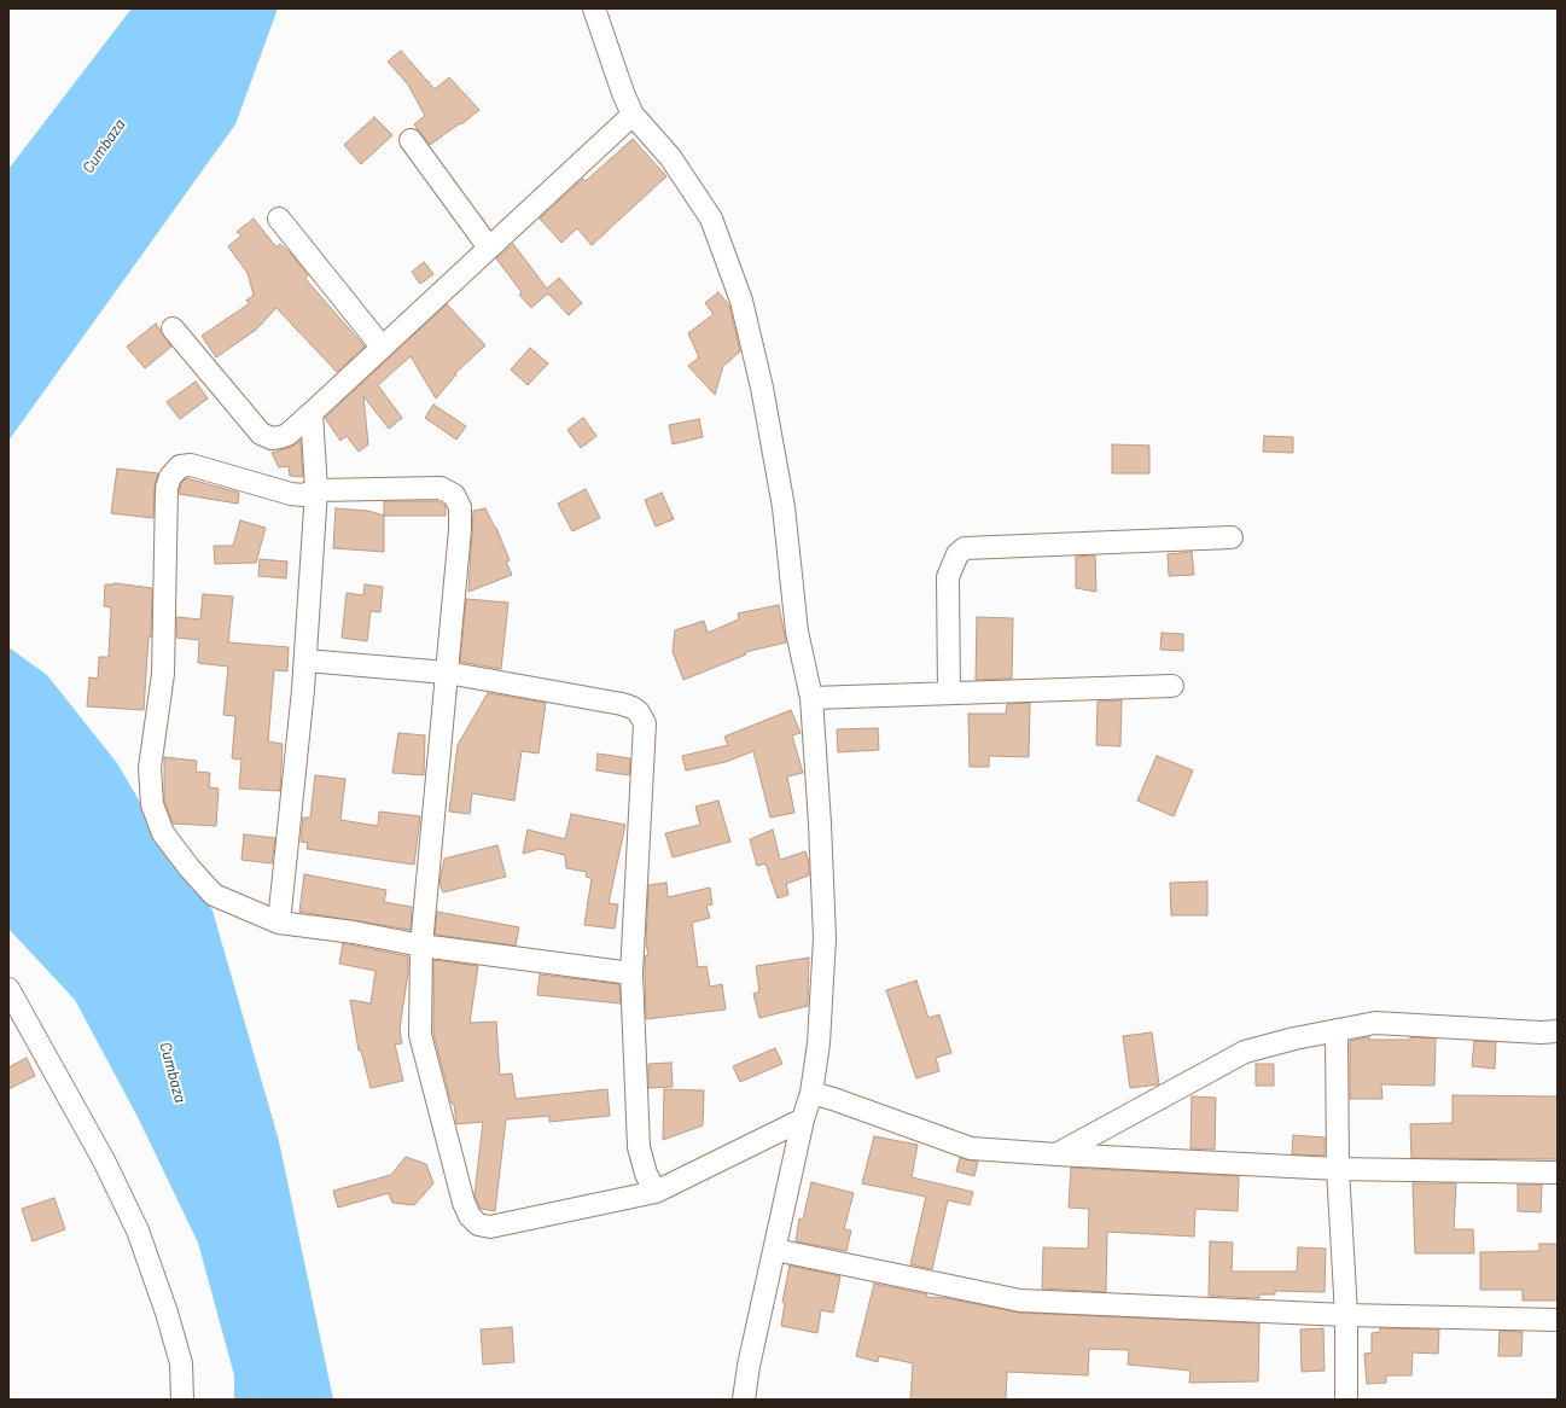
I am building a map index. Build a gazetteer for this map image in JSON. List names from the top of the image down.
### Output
{
  "water": ["Cumbaza"]
}
